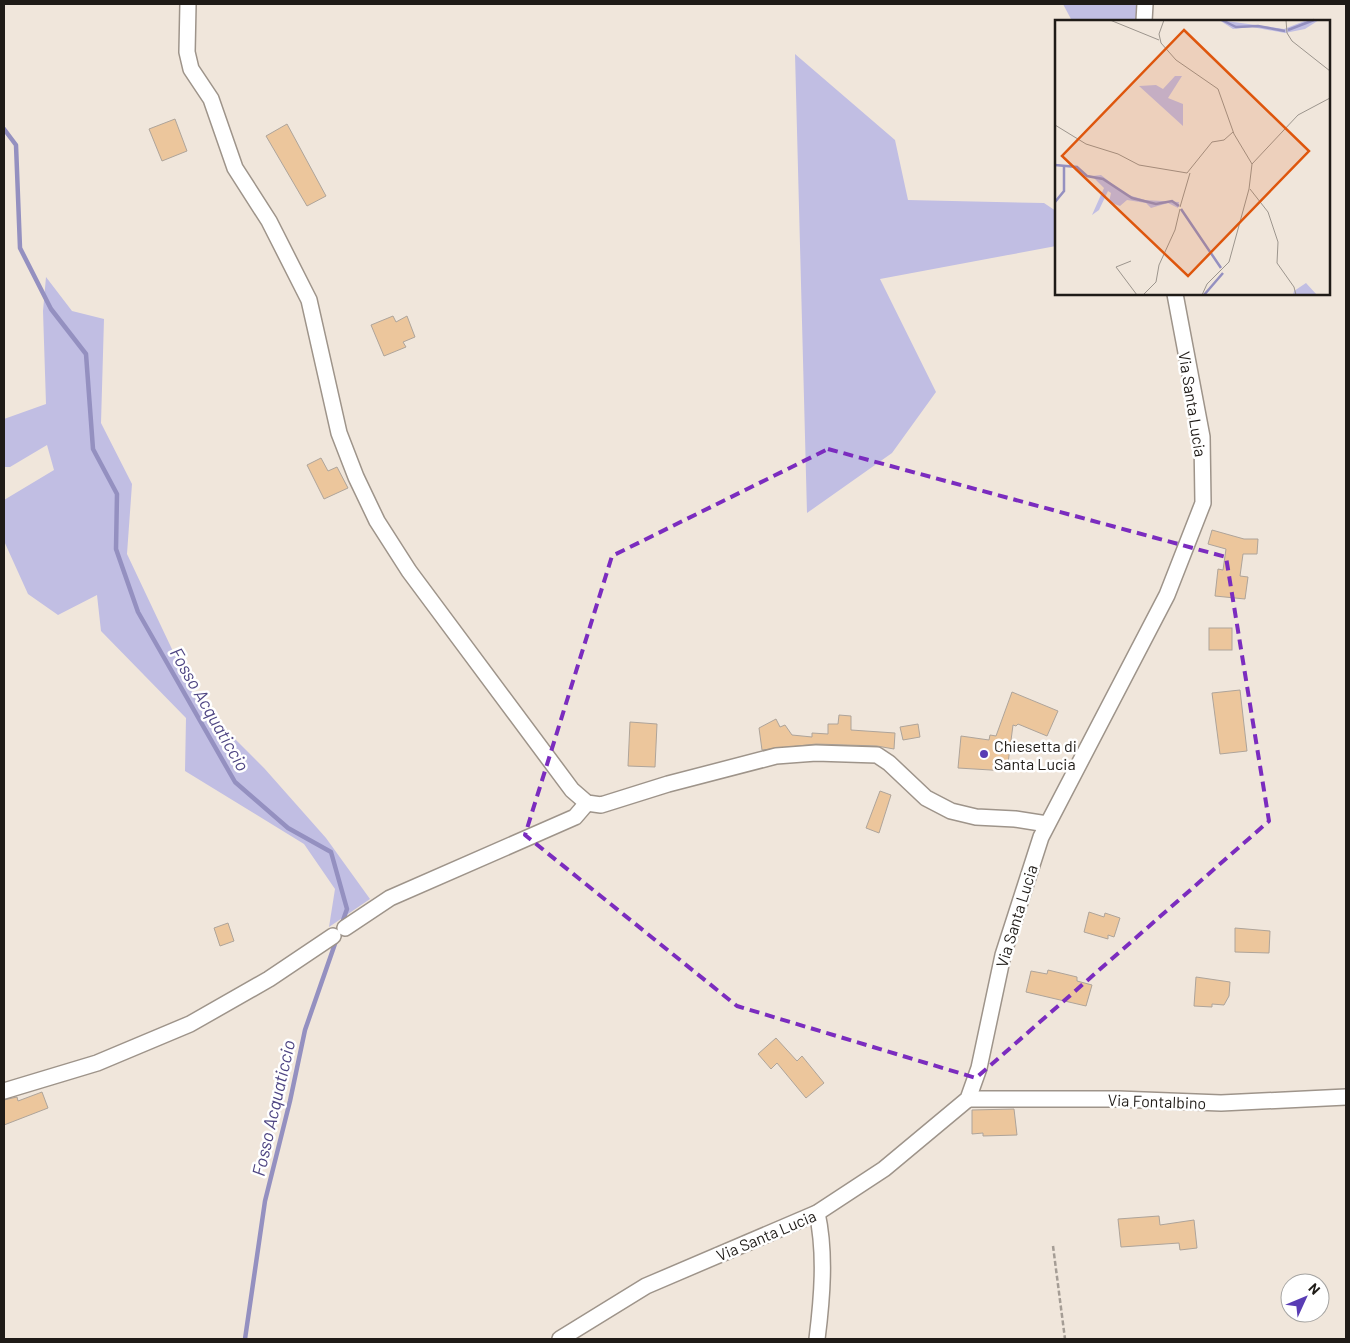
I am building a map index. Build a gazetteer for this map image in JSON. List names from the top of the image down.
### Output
{
  "streets": {
    "street": ["Via Santa Lucia", "Via Fontalbino"]
  },
  "crossings": [
    ["Via Santa Lucia", "Via Fontalbino"]
  ],
  "water": ["Fosso Acquaticcio"],
  "places": ["Chiesetta di Santa Lucia"],
  "north": "top right"
}
